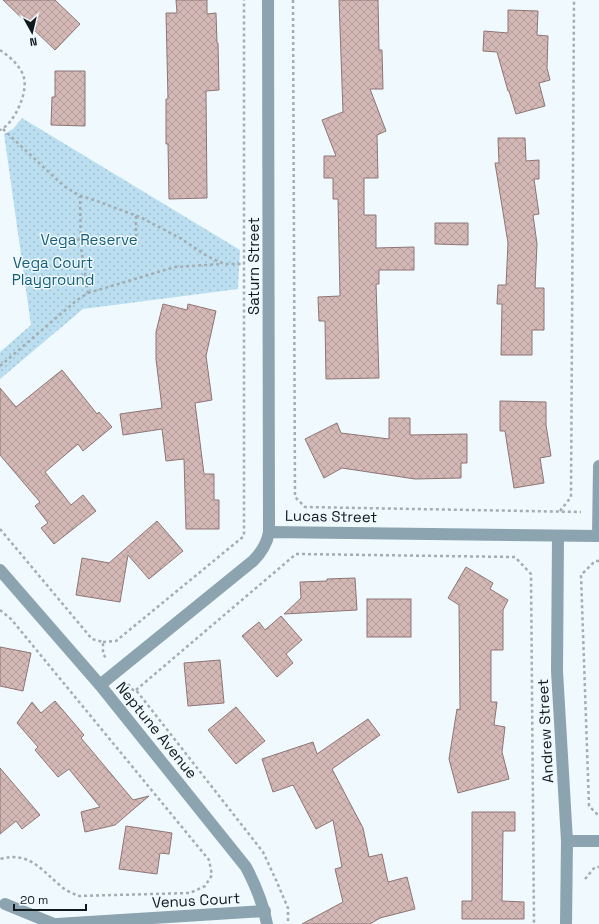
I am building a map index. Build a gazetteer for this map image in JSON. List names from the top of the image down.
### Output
{
  "streets": {
    "street": [
      "Saturn Street",
      "Lucas Street",
      "Neptune Avenue",
      "Andrew Street",
      "Venus Court"
    ]
  },
  "crossings": [
    ["Saturn Street", "Lucas Street"],
    ["Lucas Street", "Neptune Avenue"],
    ["Lucas Street", "Andrew Street"],
    ["Neptune Avenue", "Venus Court"]
  ],
  "parks": ["Vega Reserve", "Vega Court Playground"],
  "scale_bar": "20 m",
  "north": "bottom"
}
